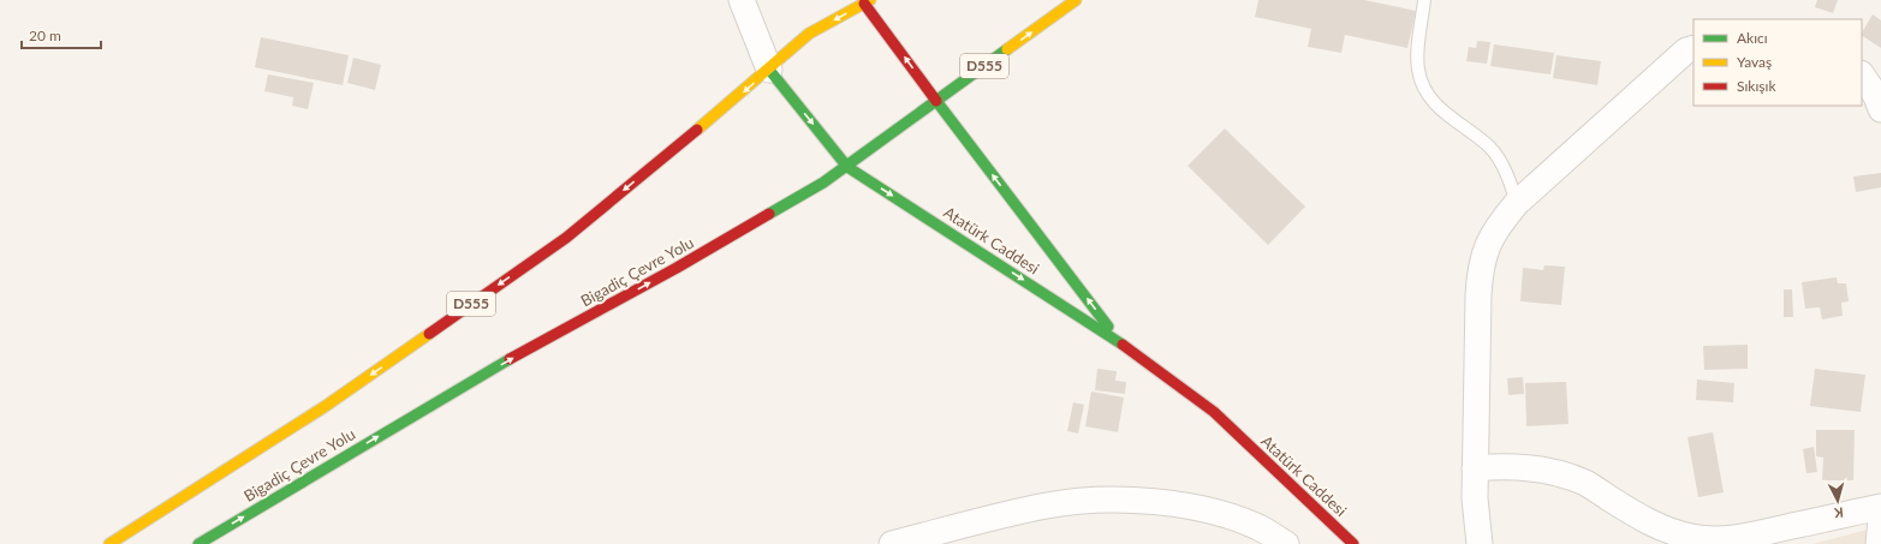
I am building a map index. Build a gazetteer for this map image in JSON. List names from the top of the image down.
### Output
{
  "streets": {
    "main road": ["D555", "Atatürk Caddesi", "Bigadiç Çevre Yolu"]
  },
  "crossings": [
    ["D555", "Atatürk Caddesi"],
    ["Atatürk Caddesi", "Bigadiç Çevre Yolu"]
  ],
  "legend": ["Akıcı", "Yavaş", "Sıkışık"],
  "scale_bar": "20 m",
  "north": "bottom"
}
